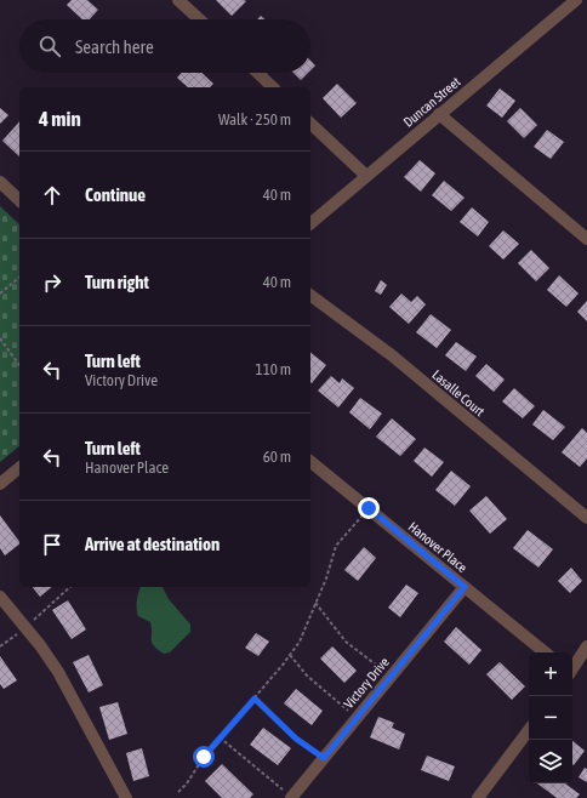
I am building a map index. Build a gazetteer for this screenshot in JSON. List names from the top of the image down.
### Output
{
  "streets": {
    "street": [
      "Duncan Street",
      "Lasalle Court",
      "Hanover Place",
      "Victory Drive"
    ]
  },
  "crossings": [
    ["Hanover Place", "Victory Drive"]
  ],
  "page": {
    "search": "Search here",
    "heading": ["4 min", "Walk · 250 m"],
    "list": [
      ["Continue", "40 m"],
      ["Turn right", "40 m"],
      ["Turn left", "Victory Drive", "110 m"],
      ["Turn left", "Hanover Place", "60 m"],
      "Arrive at destination"
    ],
    "map_buttons": ["+", "−"]
  }
}
